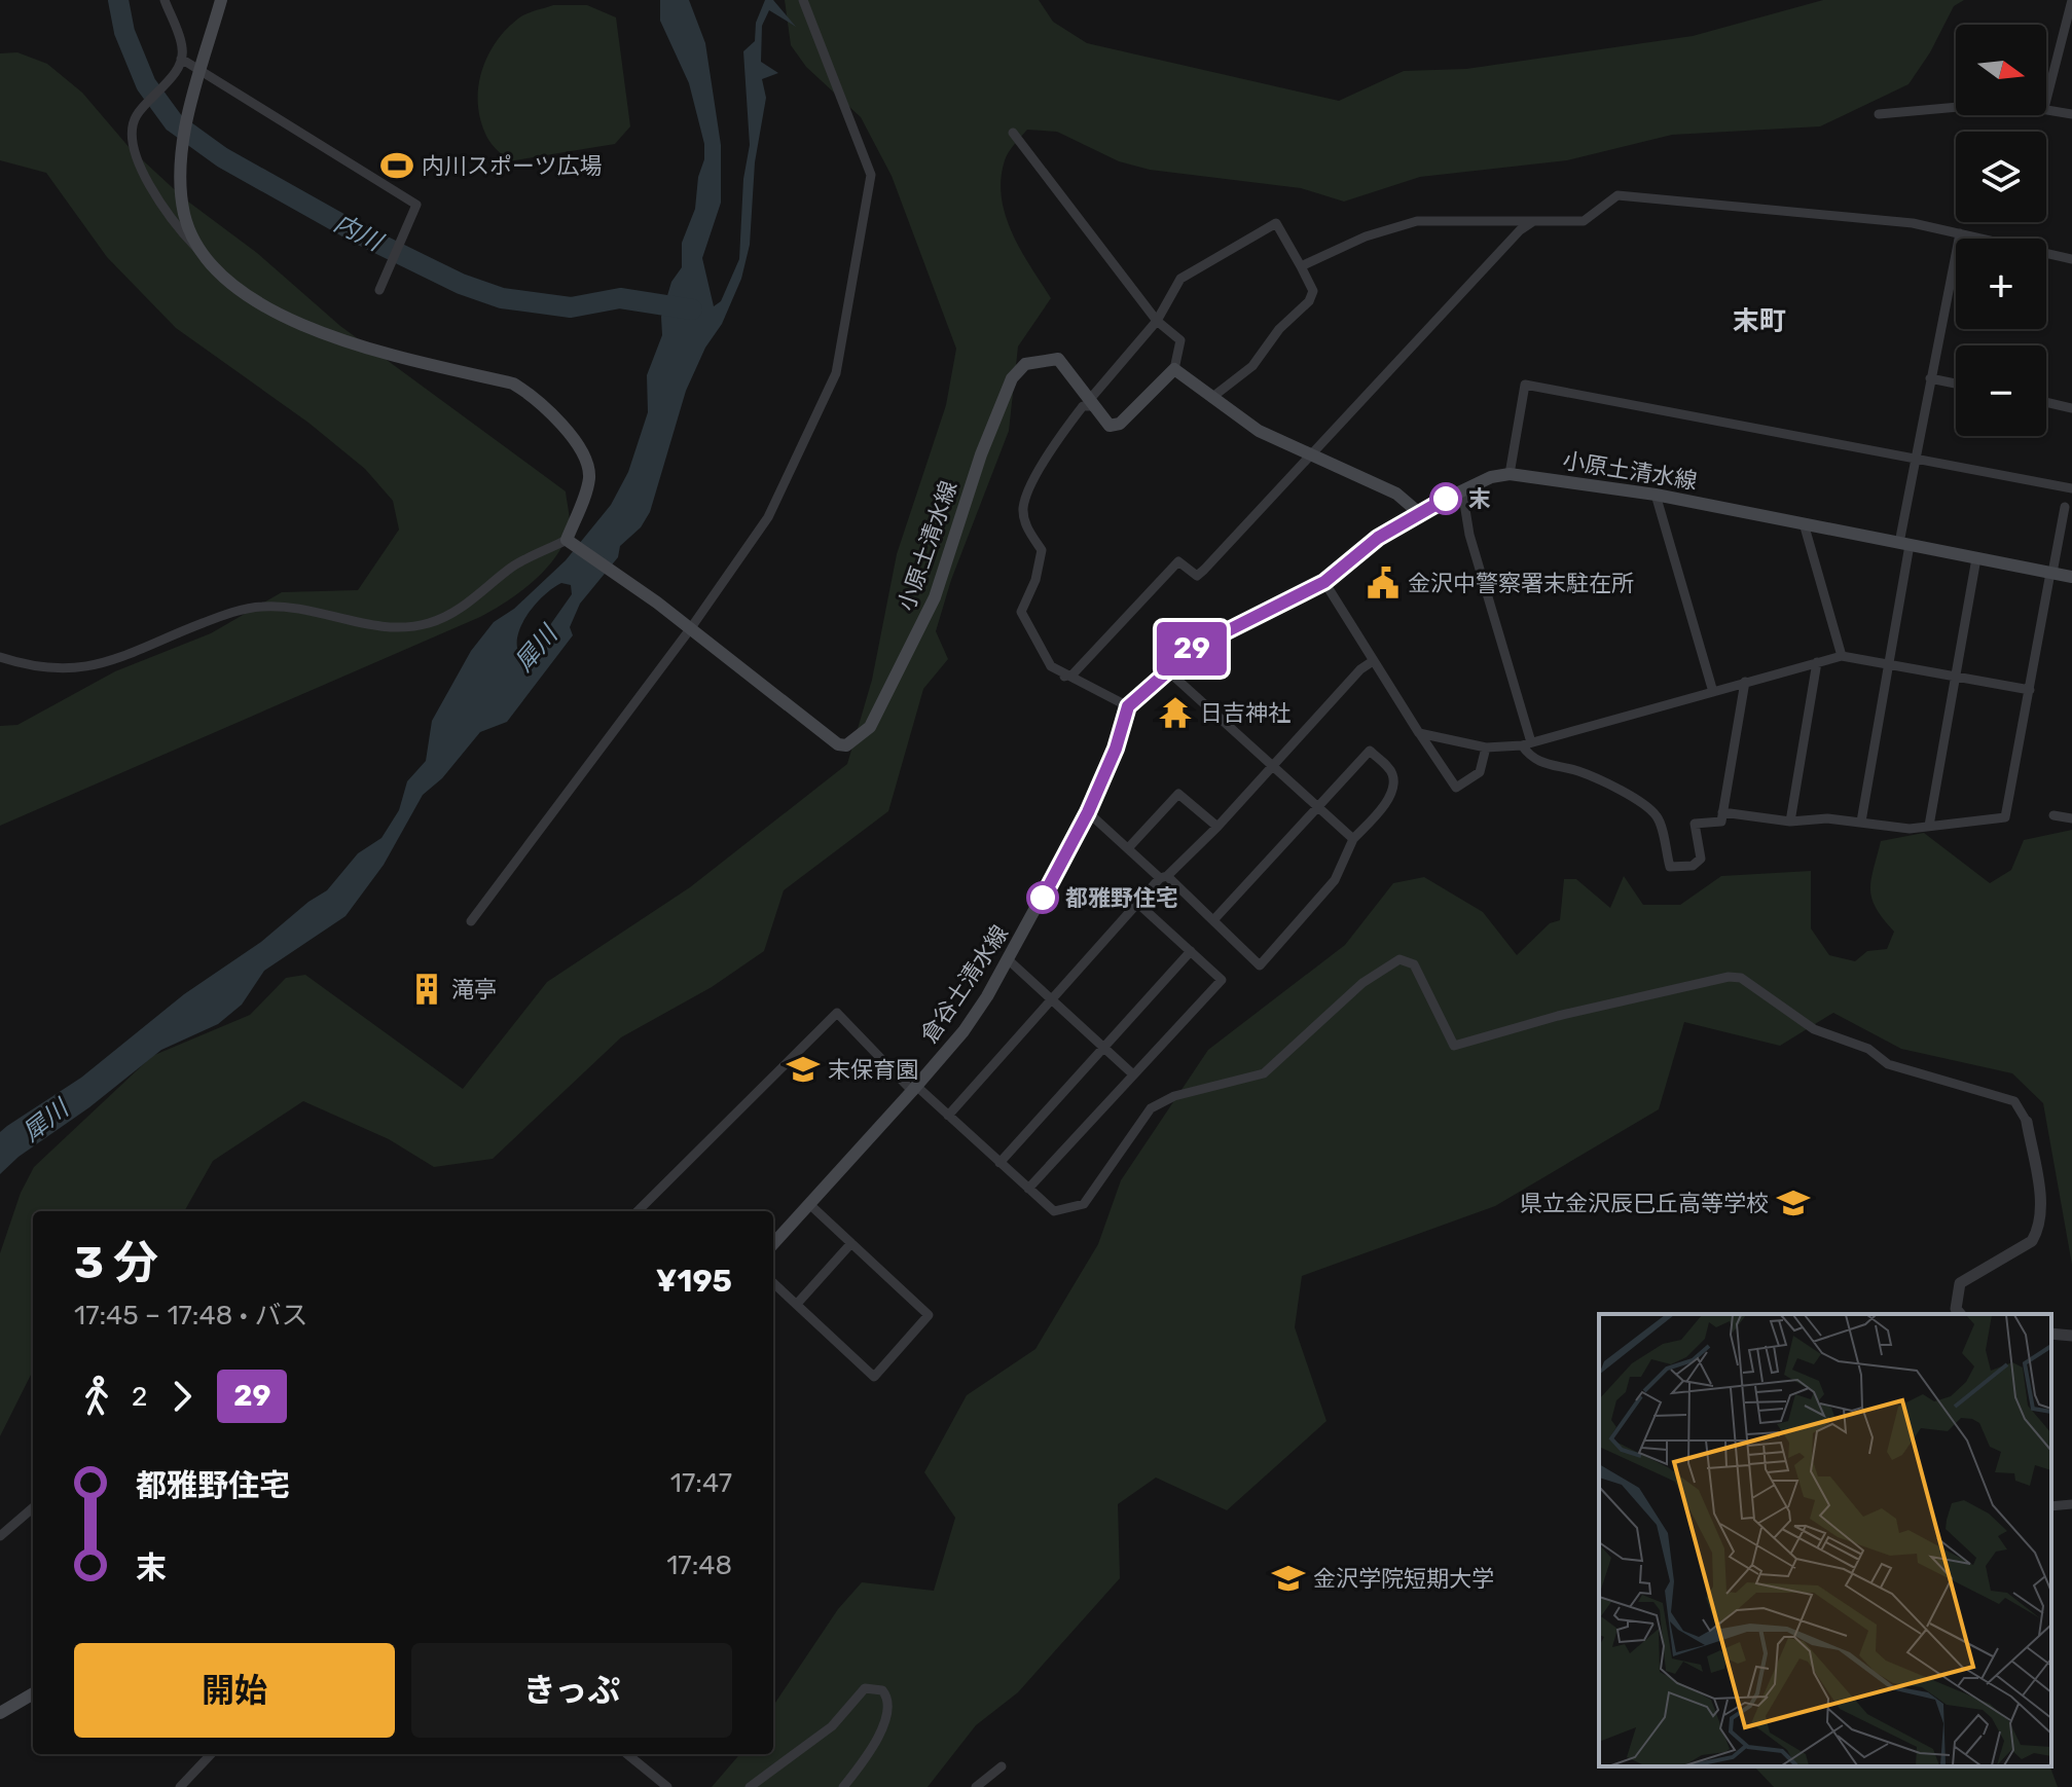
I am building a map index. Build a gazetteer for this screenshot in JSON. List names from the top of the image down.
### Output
{
  "streets": {
    "main road": ["小原土清水線", "倉谷土清水線"]
  },
  "crossings": [
    ["小原土清水線", "倉谷土清水線"]
  ],
  "districts": ["末町"],
  "water": ["内川", "犀川"],
  "places": {
    "sports": ["内川スポーツ広場"],
    "other": ["末", "都雅野住宅"],
    "public building": ["金沢中警察署末駐在所"],
    "temple": ["日吉神社"],
    "building": ["滝亭"],
    "school or university": ["末保育園", "県立金沢辰巳丘高等学校", "金沢学院短期大学"]
  },
  "lines": ["bus line 29"],
  "north": "right",
  "page": {
    "on_map": "29",
    "map_buttons": ["+", "−"],
    "heading": ["3 分", "17:45 – 17:48 · バス", "¥195"],
    "legs": ["2", "29"],
    "list": [
      {
        "name": "都雅野住宅",
        "value": "17:47"
      },
      {
        "name": "末",
        "value": "17:48"
      }
    ],
    "buttons": ["開始", "きっぷ"]
  }
}
